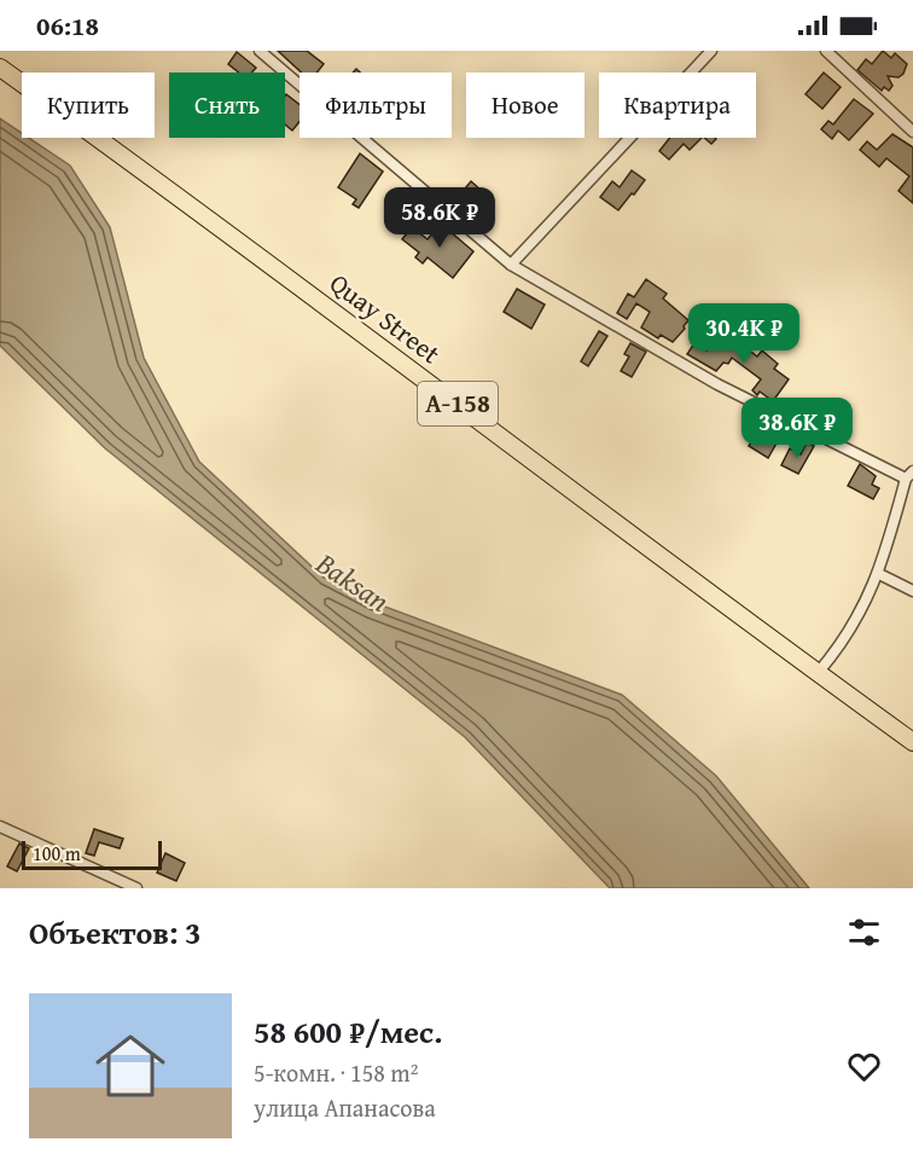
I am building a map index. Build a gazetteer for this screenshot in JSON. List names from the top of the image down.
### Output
{
  "streets": {
    "main road": ["Quay Street", "А-158"]
  },
  "water": ["Baksan"],
  "scale_bar": "100 m",
  "page": {
    "status": "06:18",
    "chip": [
      "Купить",
      "Снять",
      "Фильтры",
      "Новое",
      "Квартира"
    ],
    "price": ["58.6K ₽", "30.4K ₽", "38.6K ₽"],
    "scale": "100 m",
    "heading": "Объектов: 3",
    "list": [
      {
        "name": "58 600 ₽/мес.",
        "note": "5-комн. · 158 m² · улица Апанасова"
      }
    ]
  }
}
